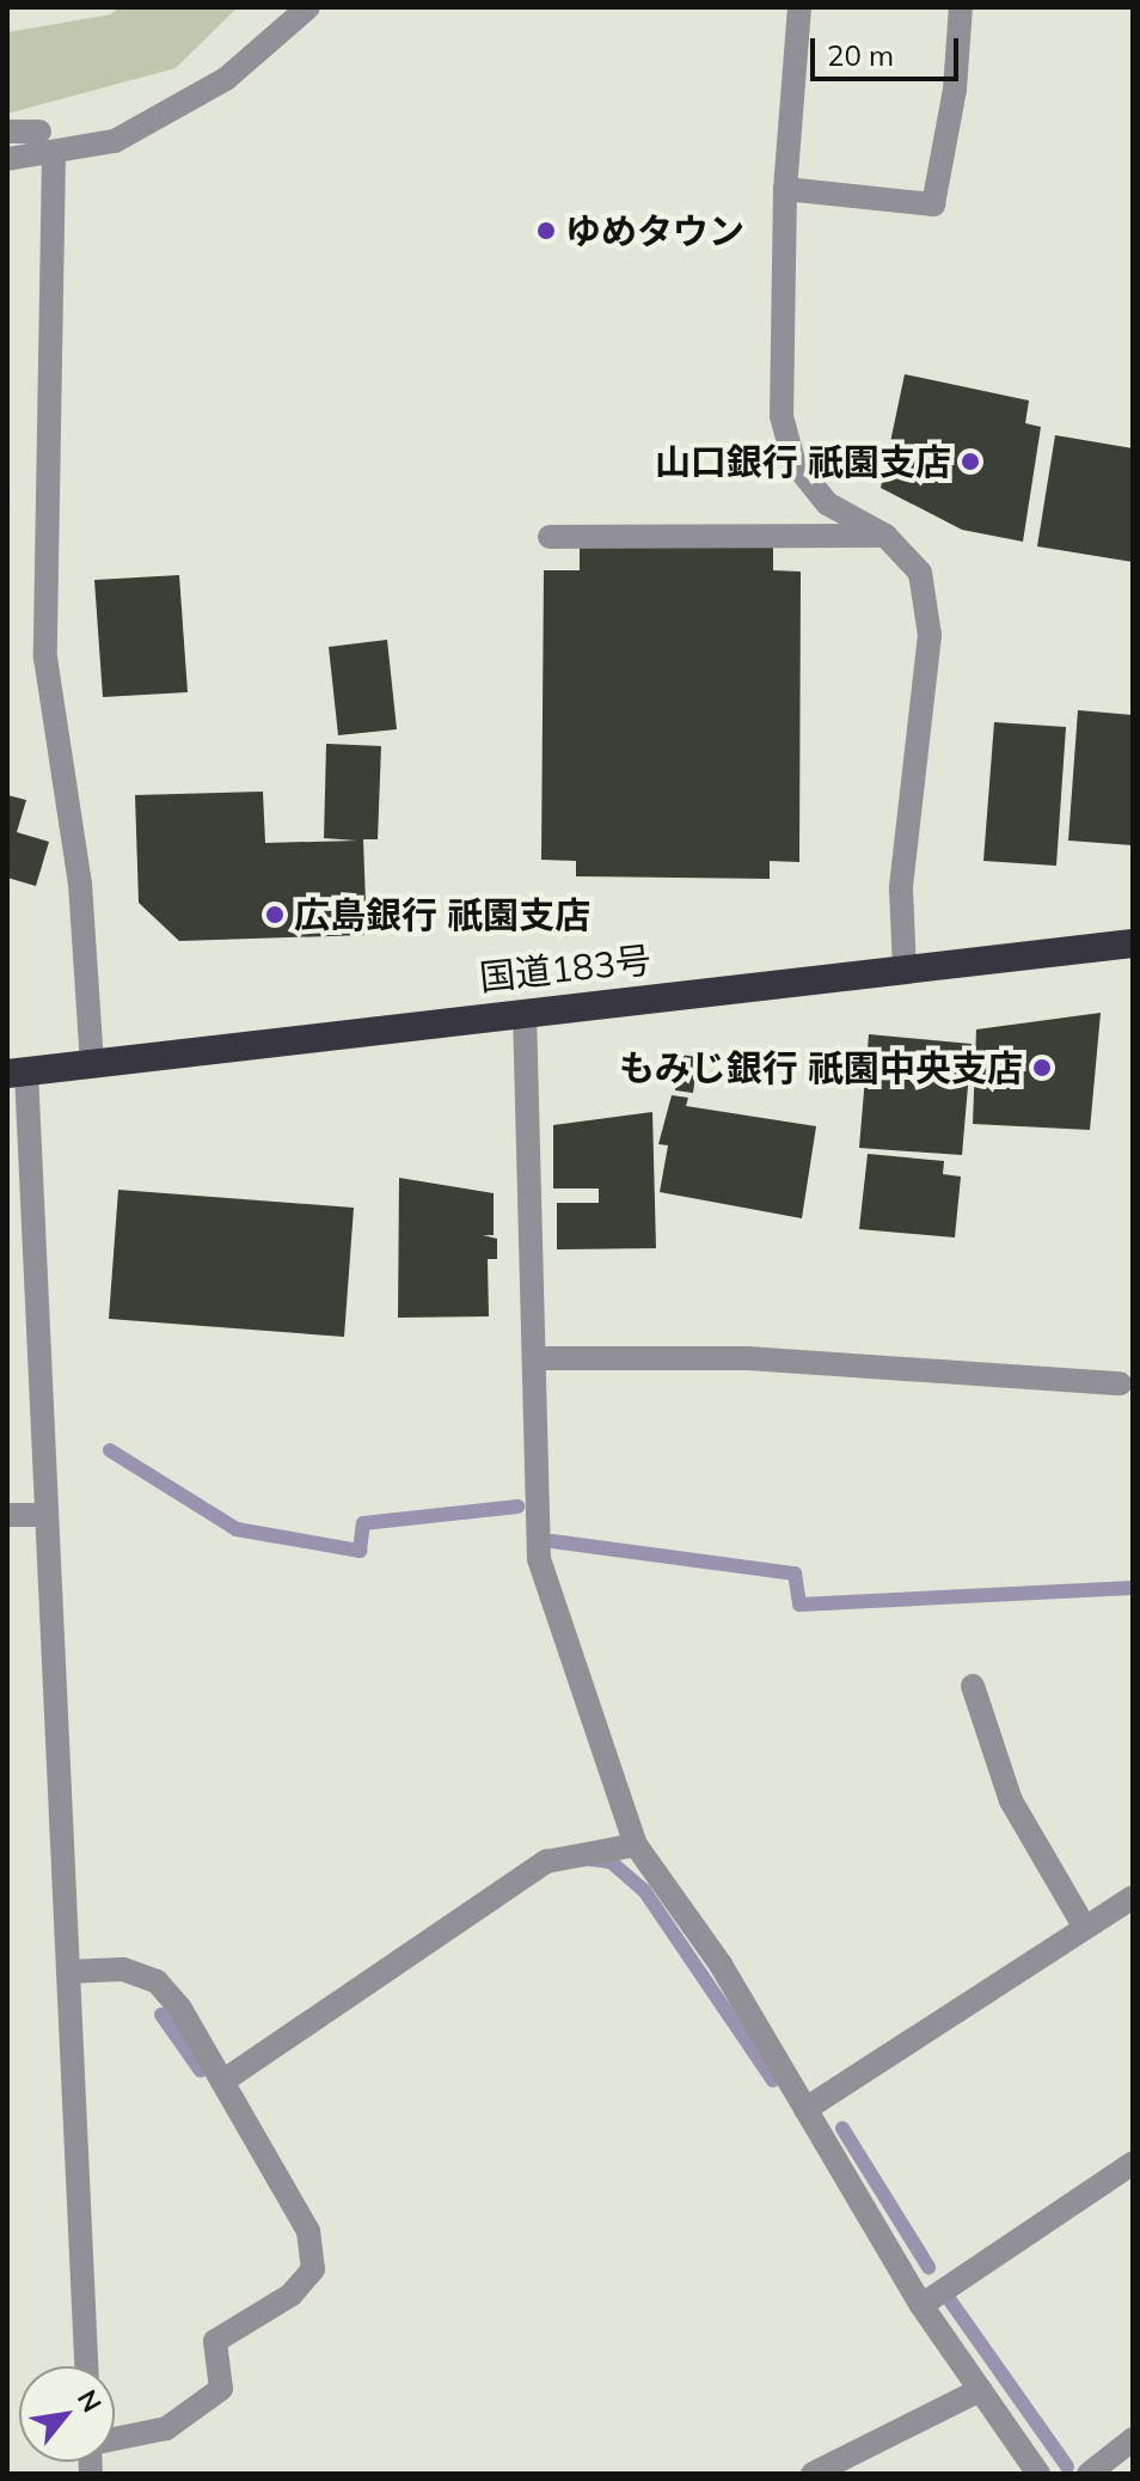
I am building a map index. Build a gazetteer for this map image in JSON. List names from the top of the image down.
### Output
{
  "streets": {
    "highway": ["国道183号"]
  },
  "places": [
    "ゆめタウン",
    "山口銀行 祇園支店",
    "広島銀行 祇園支店",
    "もみじ銀行 祇園中央支店"
  ],
  "scale_bar": "20 m",
  "north": "top right"
}
